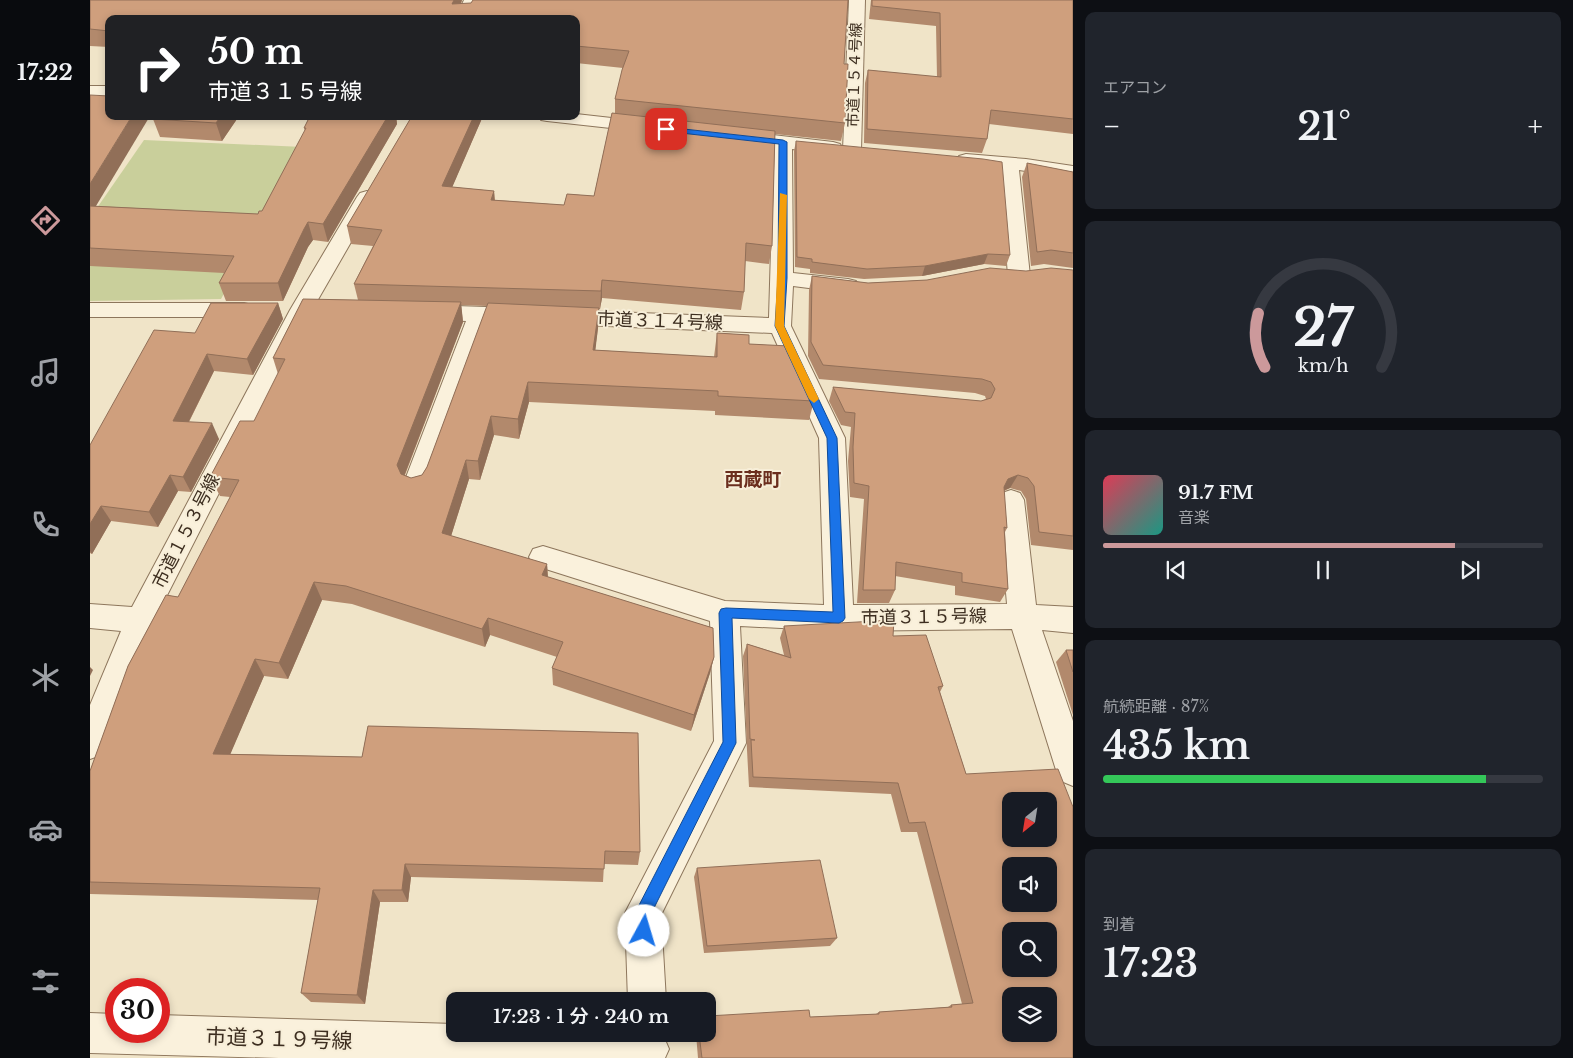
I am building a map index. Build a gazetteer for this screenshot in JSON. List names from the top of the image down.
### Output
{
  "streets": {
    "street": [
      "市道１５４号線",
      "市道３１４号線",
      "市道１５３号線",
      "市道３１５号線",
      "市道３１９号線"
    ]
  },
  "districts": ["西蔵町"],
  "north": "bottom left",
  "page": {
    "tabs": "17:22",
    "tile": [
      "エアコン",
      ["航続距離 · 87%", "435 km"],
      ["到着", "17:23"]
    ],
    "turn": ["50 m", "市道３１５号線"],
    "heat": ["−", "21°", "+"],
    "song": ["91.7 FM", "音楽"],
    "limit": "30",
    "trip": "17:23 · 1 分 · 240 m",
    "gauge": ["27", "km/h"]
  }
}
